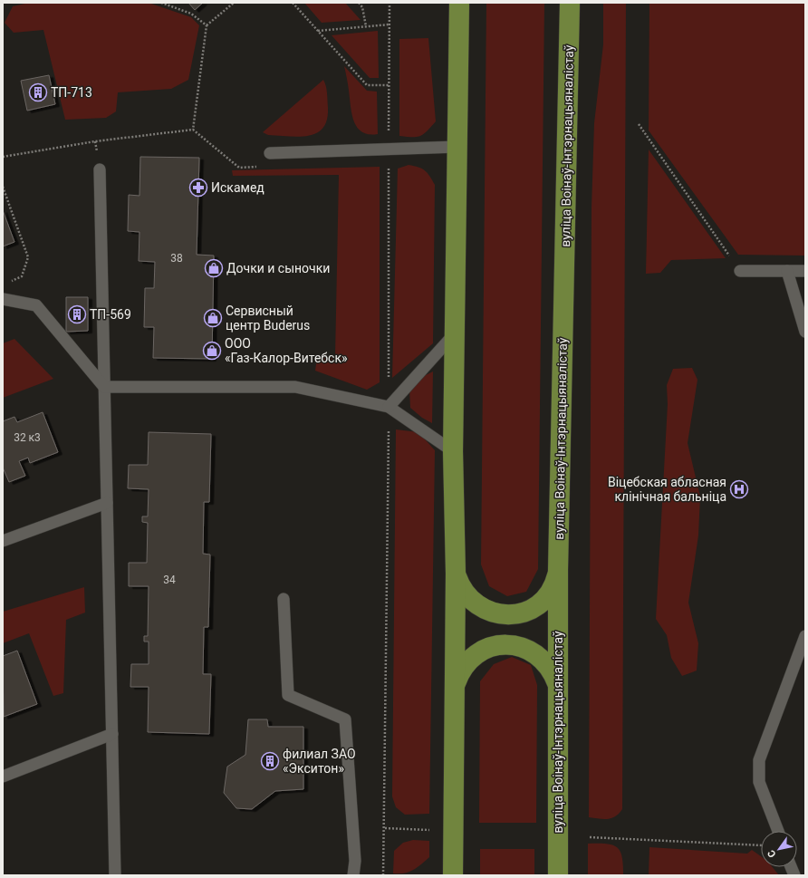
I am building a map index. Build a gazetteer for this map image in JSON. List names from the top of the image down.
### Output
{
  "streets": {
    "main road": ["вуліца Воінаў-Інтэрнацыяналістаў"]
  },
  "places": {
    "building": ["ТП-713", "ТП-569", "филиал ЗАО «Экситон»"],
    "pharmacy": ["Искамед"],
    "shop": ["Дочки и сыночки", "Сервисный центр Buderus", "ООО «Газ-Калор-Витебск»"],
    "hospital": ["Віцебская абласная клінічная бальніца"]
  },
  "house_numbers": ["38", "32 к3", "34"],
  "north": "bottom left"
}
